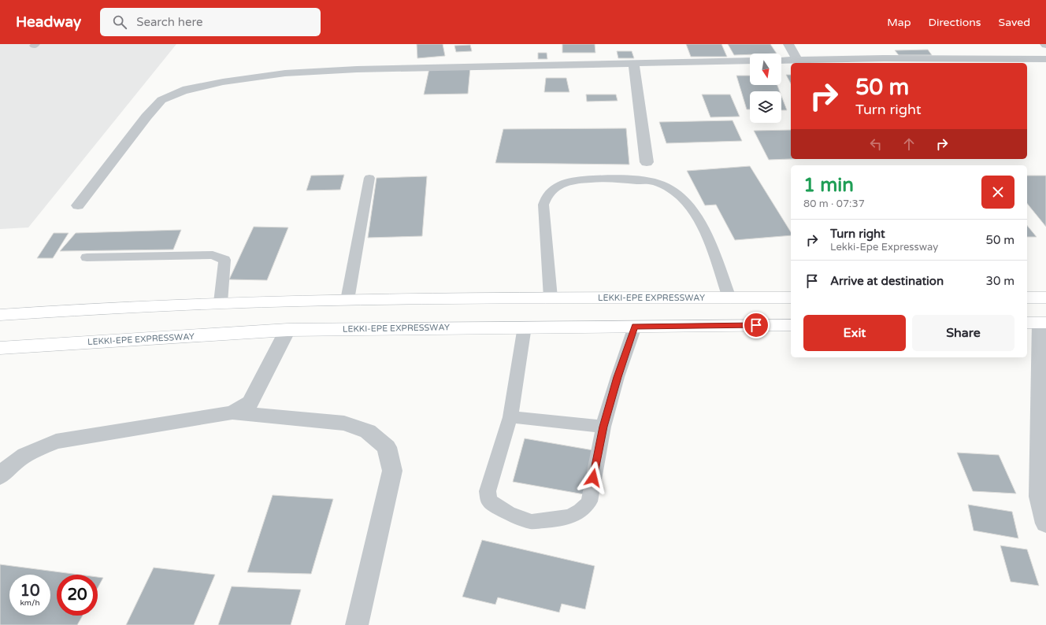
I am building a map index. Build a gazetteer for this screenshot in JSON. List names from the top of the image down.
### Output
{
  "streets": {
    "highway": ["LEKKI-EPE EXPRESSWAY"]
  },
  "north": "bottom",
  "page": {
    "header": "Headway",
    "search": "Search here",
    "nav": ["Map", "Directions", "Saved"],
    "turn": ["50 m", "Turn right"],
    "heading": ["1 min", "80 m · 07:37"],
    "list": [
      {
        "name": "Turn right",
        "note": "Lekki-Epe Expressway",
        "value": "50 m"
      },
      {
        "name": "Arrive at destination",
        "value": "30 m"
      }
    ],
    "buttons": ["Exit", "Share"],
    "speed": "10 km/h",
    "limit": "20"
  }
}
